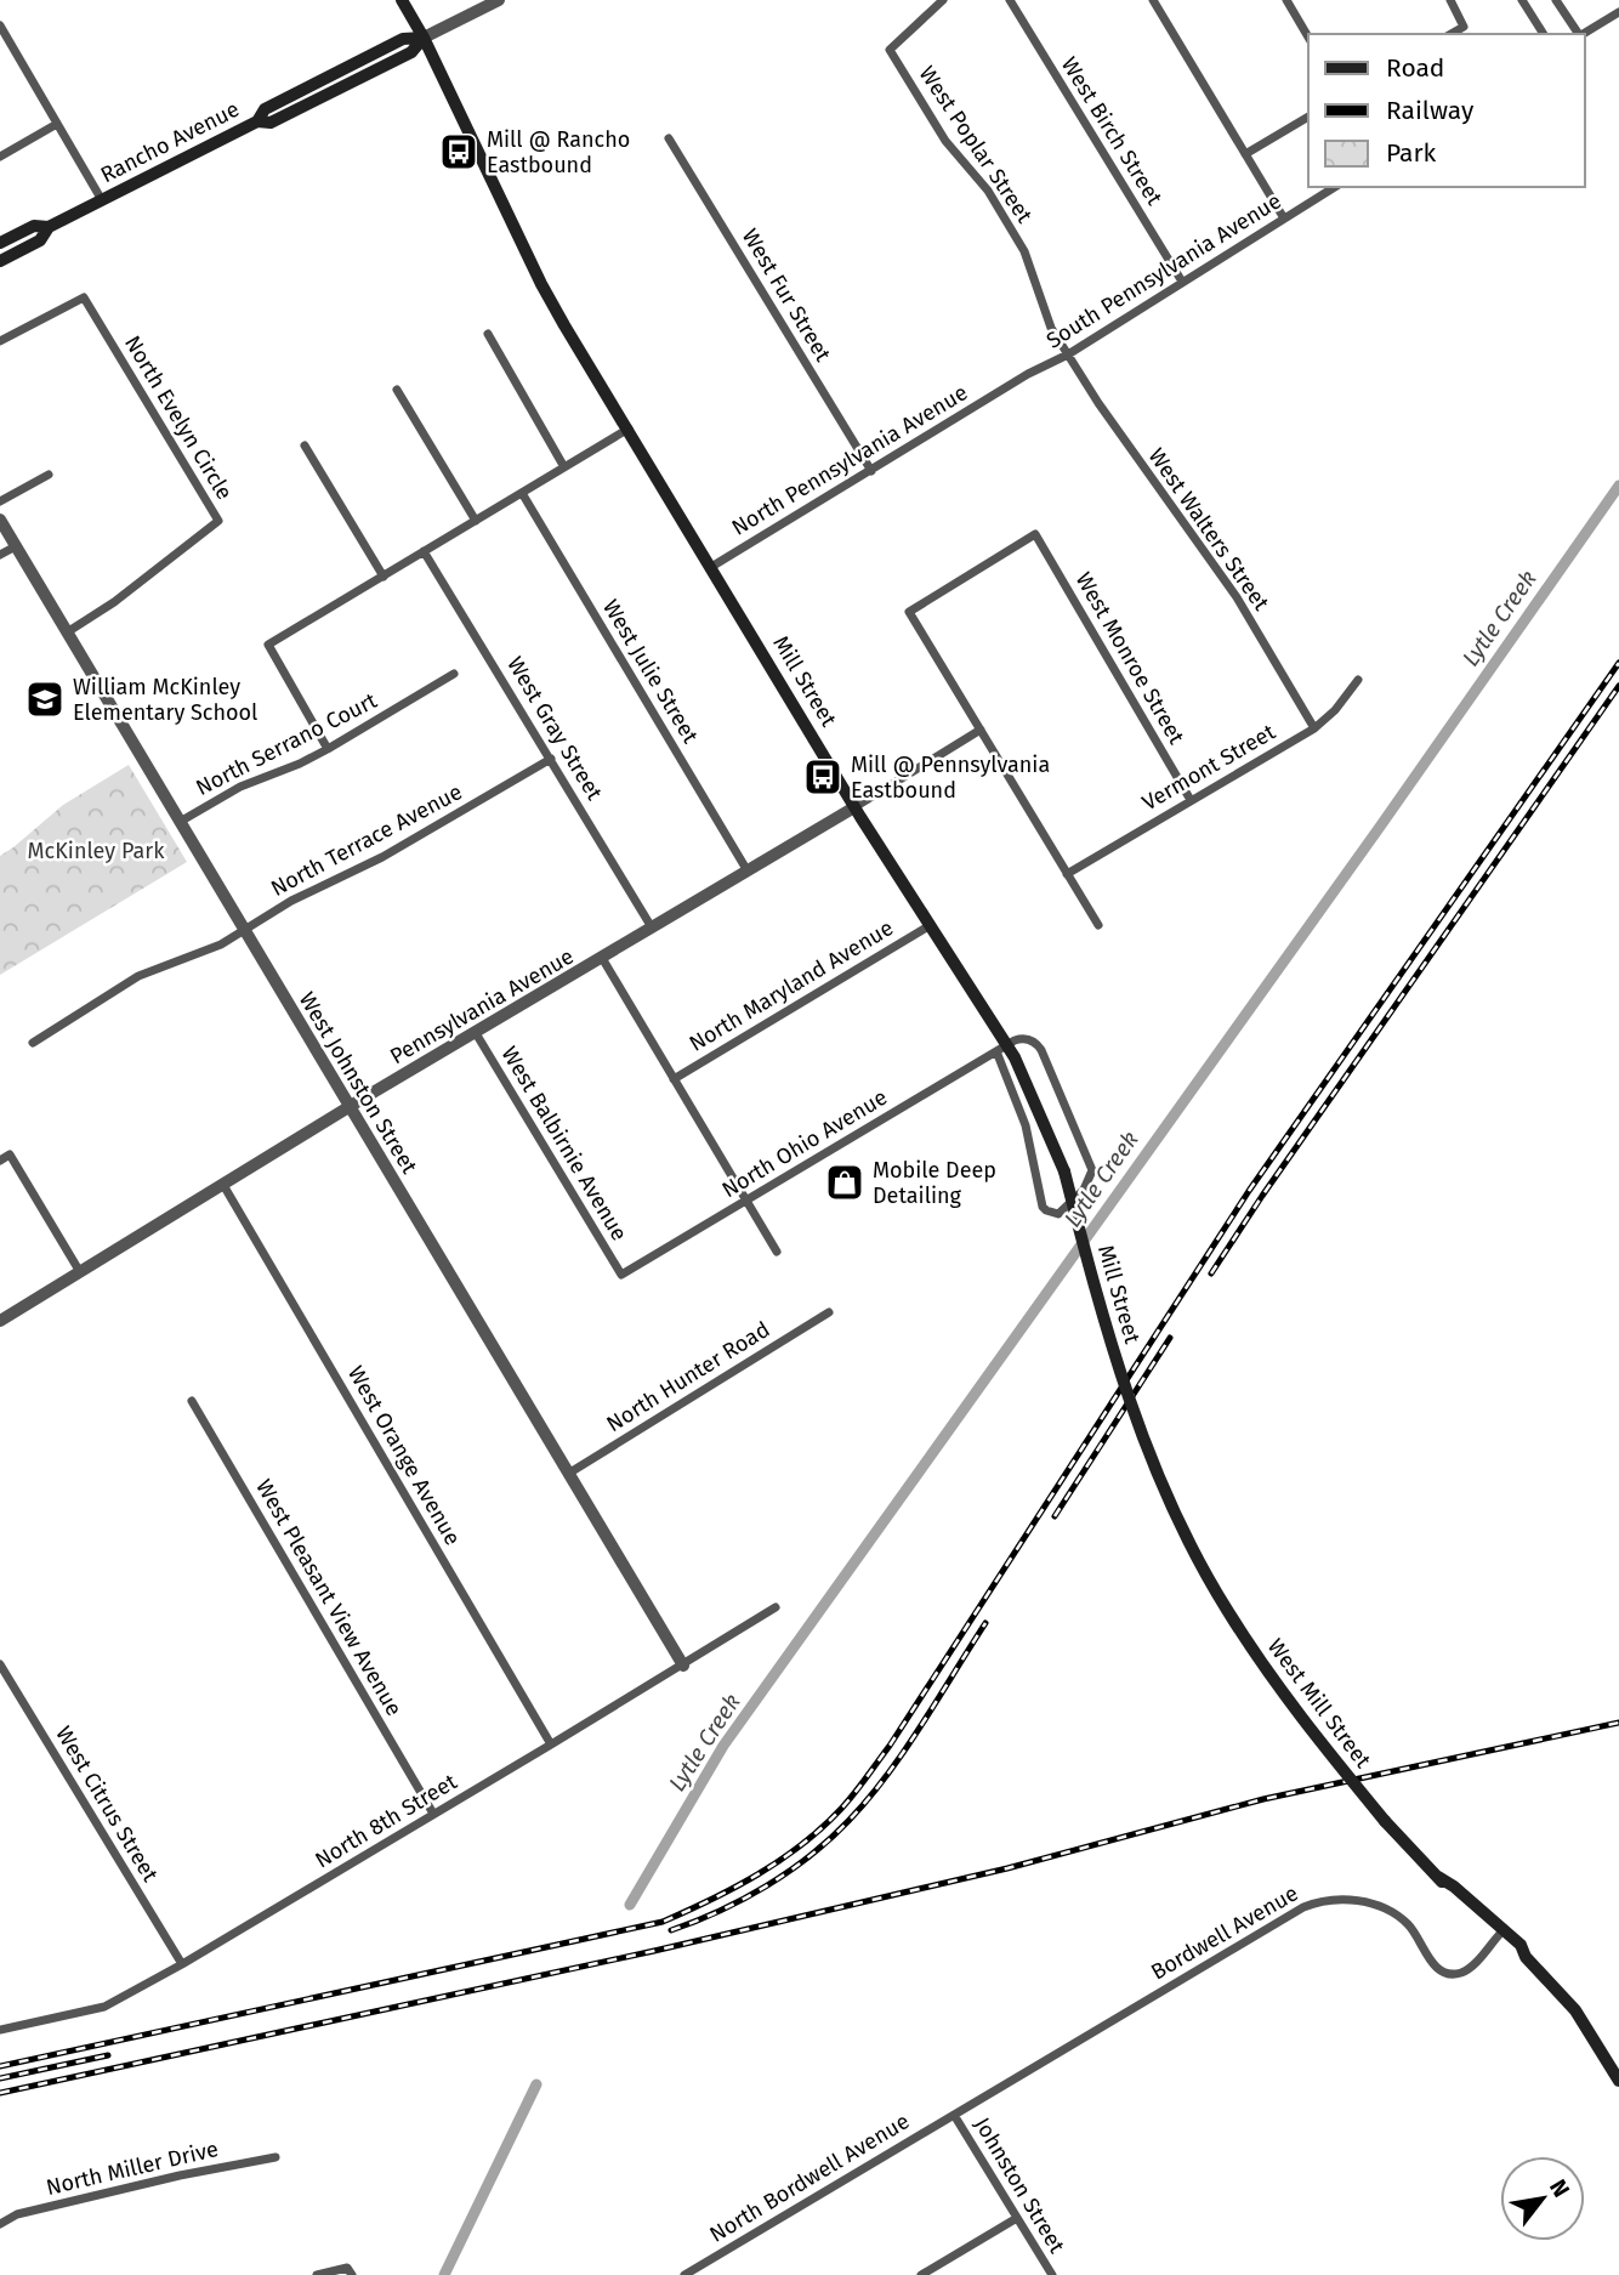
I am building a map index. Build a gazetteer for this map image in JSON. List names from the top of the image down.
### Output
{
  "streets": {
    "main road": ["Rancho Avenue", "Mill Street", "West Mill Street"],
    "street": [
      "West Birch Street",
      "West Poplar Street",
      "South Pennsylvania Avenue",
      "West Fur Street",
      "North Evelyn Circle",
      "North Pennsylvania Avenue",
      "West Walters Street",
      "West Monroe Street",
      "West Julie Street",
      "West Gray Street",
      "North Serrano Court",
      "Vermont Street",
      "North Terrace Avenue",
      "North Maryland Avenue",
      "Pennsylvania Avenue",
      "West Johnston Street",
      "West Balbirnie Avenue",
      "North Ohio Avenue",
      "North Hunter Road",
      "West Orange Avenue",
      "West Pleasant View Avenue",
      "West Citrus Street",
      "North 8th Street",
      "Bordwell Avenue",
      "North Miller Drive",
      "North Bordwell Avenue",
      "Johnston Street"
    ]
  },
  "crossings": [
    ["West Birch Street", "South Pennsylvania Avenue"],
    ["Rancho Avenue", "Mill Street"],
    ["West Poplar Street", "South Pennsylvania Avenue"],
    ["West Poplar Street", "West Walters Street"],
    ["South Pennsylvania Avenue", "North Pennsylvania Avenue"],
    ["South Pennsylvania Avenue", "West Walters Street"],
    ["West Fur Street", "North Pennsylvania Avenue"],
    ["North Evelyn Circle", "West Johnston Street"],
    ["North Pennsylvania Avenue", "Mill Street"],
    ["West Walters Street", "Vermont Street"],
    ["West Monroe Street", "Vermont Street"],
    ["West Julie Street", "Pennsylvania Avenue"],
    ["Mill Street", "North Maryland Avenue"],
    ["Mill Street", "Pennsylvania Avenue"],
    ["Mill Street", "North Ohio Avenue"],
    ["Mill Street", "West Mill Street"],
    ["West Gray Street", "North Terrace Avenue"],
    ["West Gray Street", "Pennsylvania Avenue"],
    ["North Serrano Court", "West Johnston Street"],
    ["North Terrace Avenue", "West Johnston Street"],
    ["Pennsylvania Avenue", "West Johnston Street"],
    ["Pennsylvania Avenue", "West Balbirnie Avenue"],
    ["Pennsylvania Avenue", "West Orange Avenue"],
    ["West Johnston Street", "North Hunter Road"],
    ["West Johnston Street", "North 8th Street"],
    ["West Balbirnie Avenue", "North Ohio Avenue"],
    ["West Orange Avenue", "North 8th Street"],
    ["West Pleasant View Avenue", "North 8th Street"],
    ["West Mill Street", "Bordwell Avenue"],
    ["West Citrus Street", "North 8th Street"],
    ["Bordwell Avenue", "North Bordwell Avenue"],
    ["Bordwell Avenue", "Johnston Street"],
    ["North Bordwell Avenue", "Johnston Street"]
  ],
  "water": ["Lytle Creek"],
  "parks": ["McKinley Park"],
  "places": {
    "bus stop": ["Mill @ Rancho Eastbound", "Mill @ Pennsylvania Eastbound"],
    "school or university": ["William McKinley Elementary School"],
    "shop": ["Mobile Deep Detailing"]
  },
  "legend": ["Road", "Railway", "Park"],
  "north": "top right"
}
